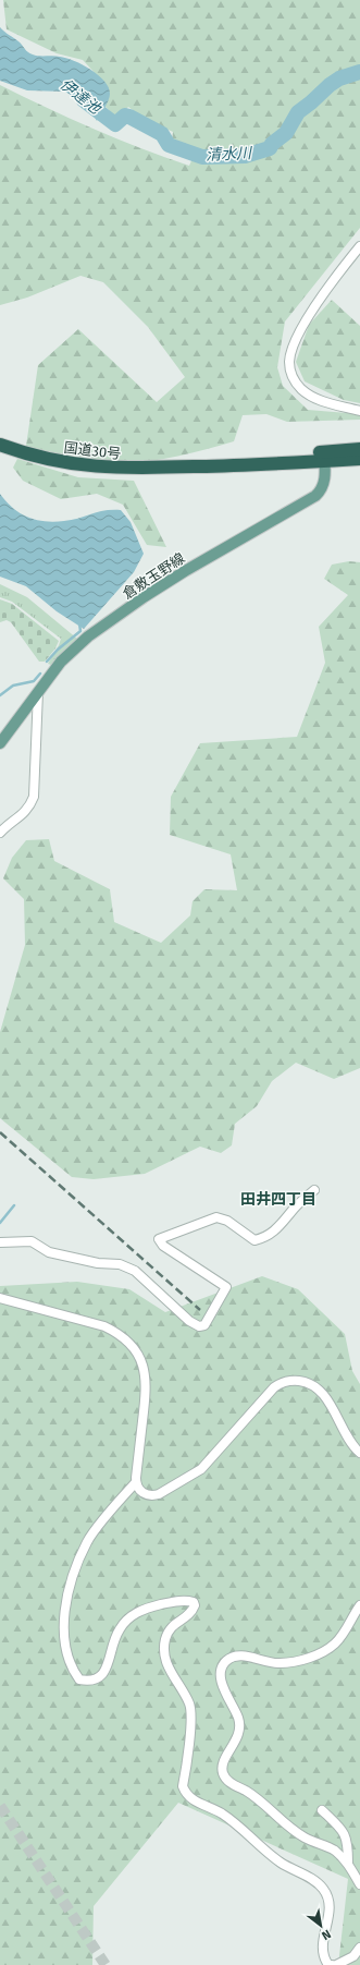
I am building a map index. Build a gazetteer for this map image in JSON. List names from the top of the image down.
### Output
{
  "streets": {
    "highway": ["国道30号"],
    "main road": ["倉敷玉野線"]
  },
  "crossings": [
    ["国道30号", "倉敷玉野線"]
  ],
  "districts": ["田井四丁目"],
  "water": ["伊達池", "清水川"],
  "north": "bottom right"
}
